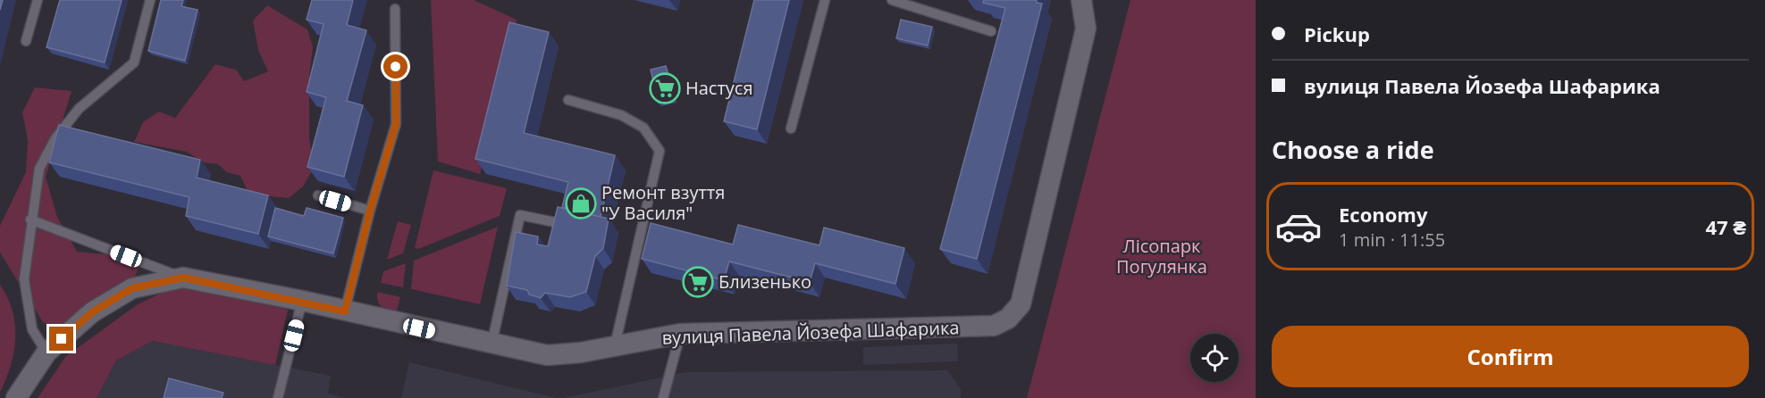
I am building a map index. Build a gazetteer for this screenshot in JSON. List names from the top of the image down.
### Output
{
  "streets": {
    "street": ["вулиця Павела Йозефа Шафарика"]
  },
  "parks": ["Лісопарк Погулянка"],
  "places": {
    "supermarket": ["Настуся", "Близенько"],
    "shop": ["Ремонт взуття \"У Василя\""]
  },
  "page": {
    "banner": ["Pickup", "вулиця Павела Йозефа Шафарика"],
    "heading": "Choose a ride",
    "list": [
      {
        "name": "Economy",
        "note": "1 min · 11:55",
        "value": "47 ₴"
      }
    ],
    "buttons": "Confirm"
  }
}
